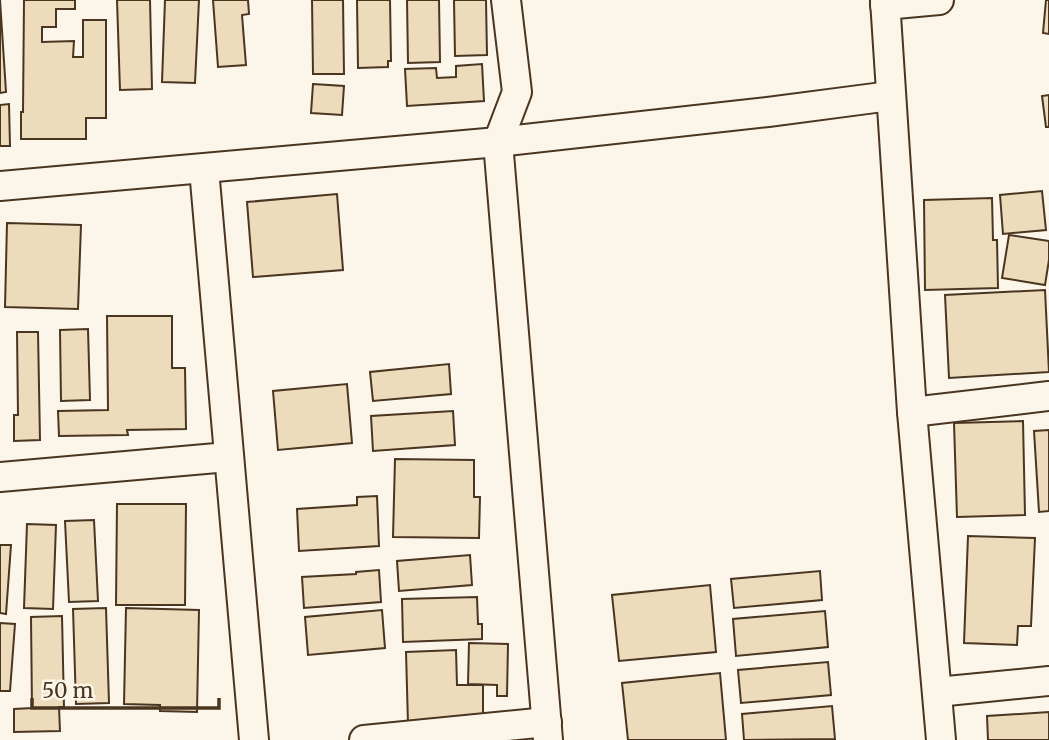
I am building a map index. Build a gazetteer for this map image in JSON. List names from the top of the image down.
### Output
{
  "scale_bar": "50 m"
}
